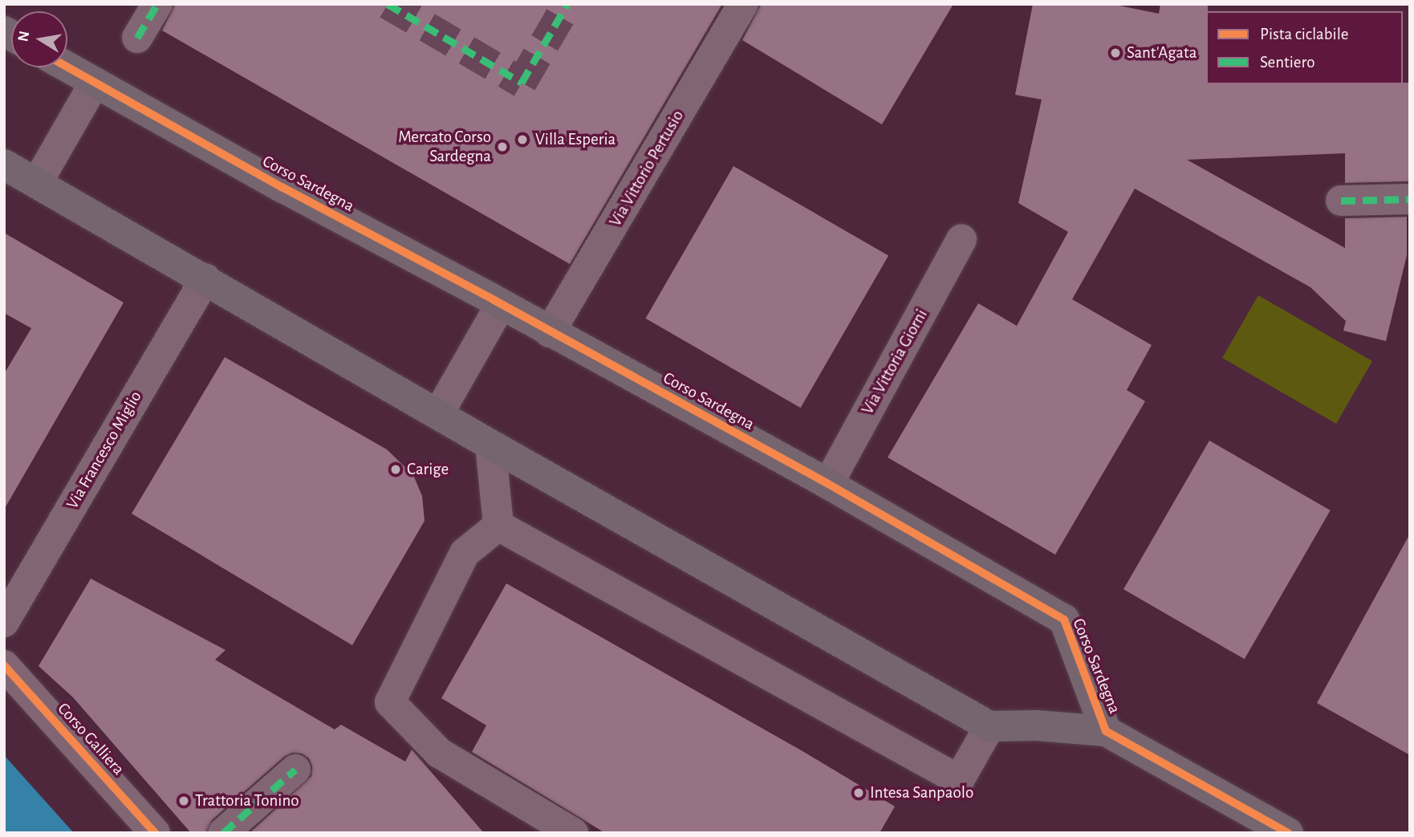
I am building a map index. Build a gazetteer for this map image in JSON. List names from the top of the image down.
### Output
{
  "streets": {
    "main road": ["Corso Sardegna"],
    "street": [
      "Via Vittorio Pertusio",
      "Via Vittoria Giorni",
      "Via Francesco Miglio",
      "Corso Galliera"
    ]
  },
  "crossings": [
    ["Via Vittorio Pertusio", "Corso Sardegna"],
    ["Corso Sardegna", "Via Vittoria Giorni"]
  ],
  "places": [
    "Sant'Agata",
    "Villa Esperia",
    "Mercato Corso Sardegna",
    "Carige",
    "Intesa Sanpaolo",
    "Trattoria Tonino"
  ],
  "legend": ["Pista ciclabile", "Sentiero"],
  "north": "left"
}
